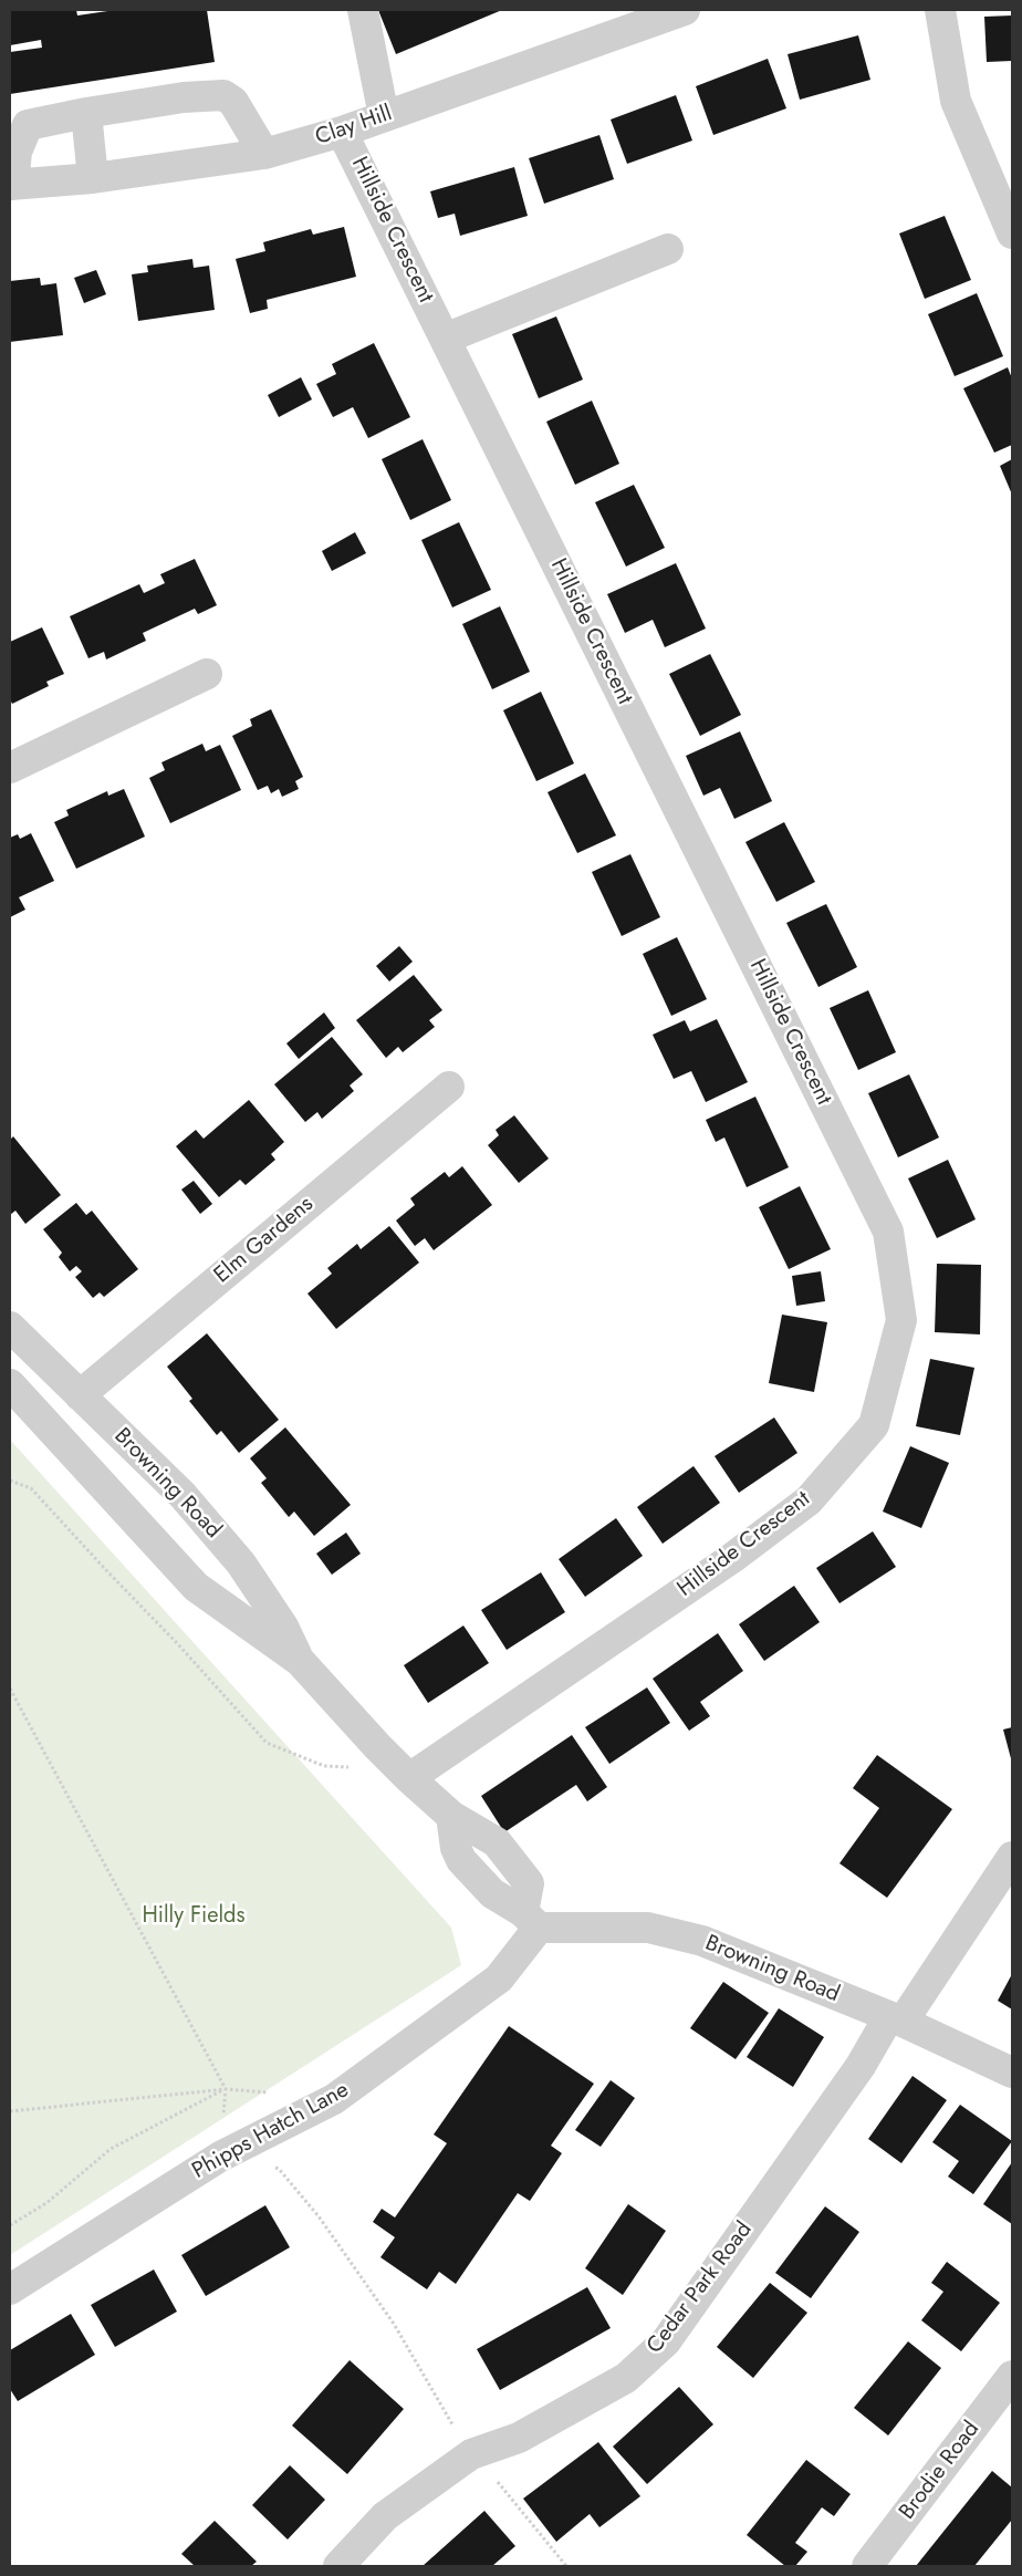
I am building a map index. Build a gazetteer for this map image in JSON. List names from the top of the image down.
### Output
{
  "streets": {
    "street": [
      "Clay Hill",
      "Hillside Crescent",
      "Elm Gardens",
      "Browning Road",
      "Phipps Hatch Lane",
      "Cedar Park Road",
      "Brodie Road"
    ]
  },
  "crossings": [
    ["Clay Hill", "Hillside Crescent"],
    ["Hillside Crescent", "Browning Road"],
    ["Elm Gardens", "Browning Road"],
    ["Browning Road", "Phipps Hatch Lane"],
    ["Browning Road", "Cedar Park Road"]
  ],
  "parks": ["Hilly Fields"]
}
